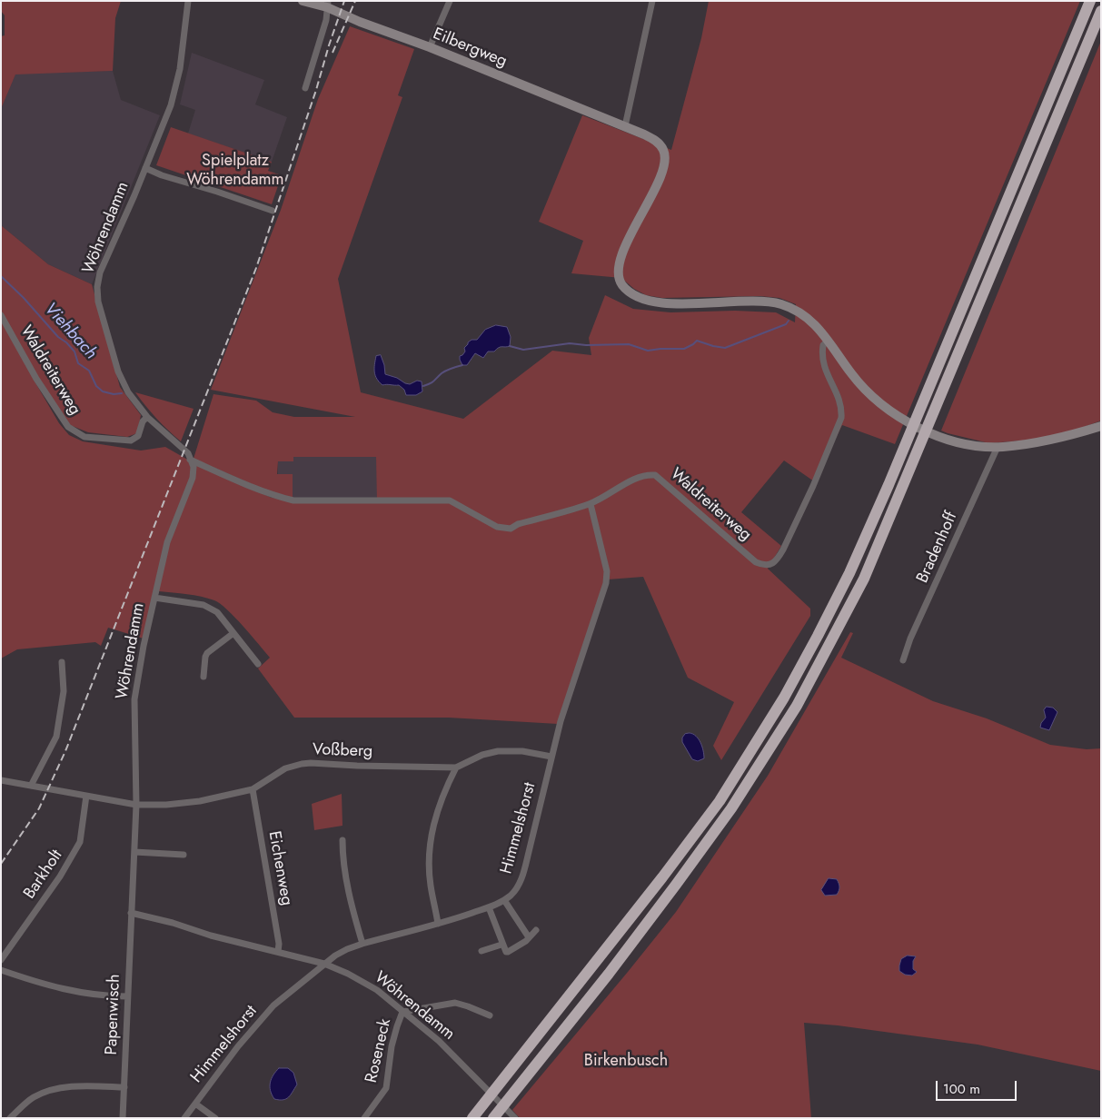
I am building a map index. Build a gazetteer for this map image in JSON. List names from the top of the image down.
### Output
{
  "streets": {
    "main road": ["Eilbergweg"],
    "street": [
      "Wöhrendamm",
      "Waldreiterweg",
      "Bradenhoff",
      "Voßberg",
      "Himmelshorst",
      "Eichenweg",
      "Barkholt",
      "Papenwisch",
      "Roseneck"
    ]
  },
  "crossings": [
    ["Eilbergweg", "Waldreiterweg"],
    ["Wöhrendamm", "Waldreiterweg"],
    ["Wöhrendamm", "Voßberg"],
    ["Wöhrendamm", "Himmelshorst"],
    ["Wöhrendamm", "Eichenweg"],
    ["Wöhrendamm", "Papenwisch"],
    ["Wöhrendamm", "Roseneck"],
    ["Waldreiterweg", "Himmelshorst"],
    ["Voßberg", "Himmelshorst"],
    ["Voßberg", "Eichenweg"],
    ["Voßberg", "Barkholt"]
  ],
  "water": ["Viehbach"],
  "parks": ["Spielplatz Wöhrendamm", "Birkenbusch"],
  "scale_bar": "100 m"
}
